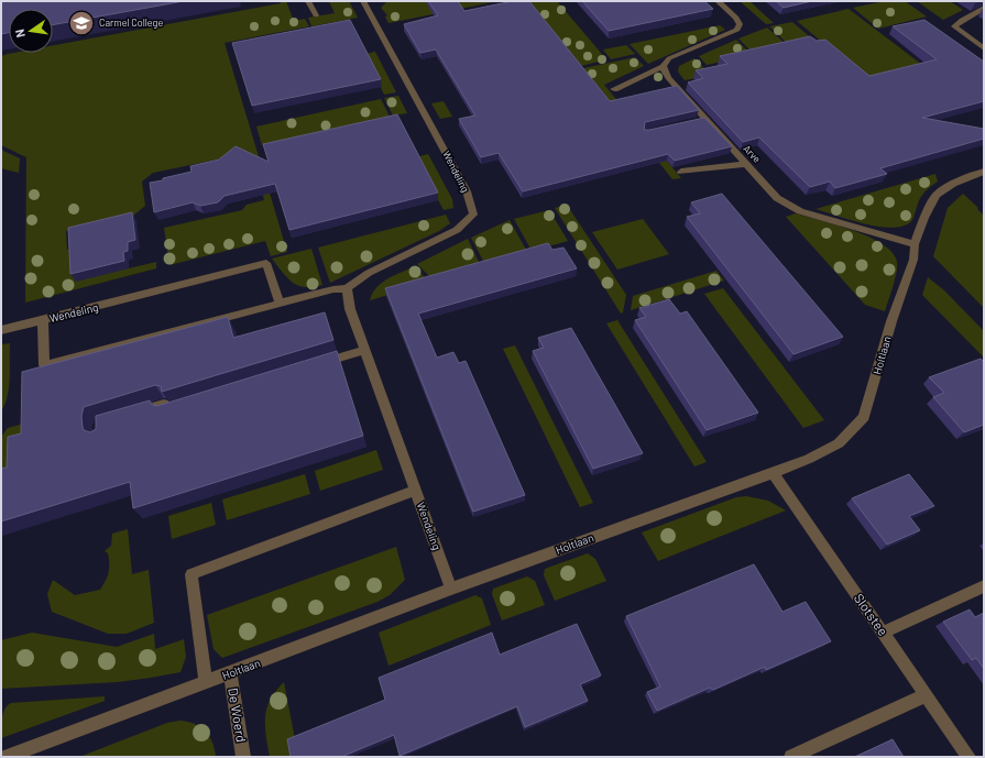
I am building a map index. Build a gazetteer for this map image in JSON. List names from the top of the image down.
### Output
{
  "streets": {
    "street": [
      "Arve",
      "Wendeling",
      "Holtlaan",
      "Slotstee",
      "De Woerd"
    ]
  },
  "crossings": [
    ["Arve", "Holtlaan"],
    ["Wendeling", "Holtlaan"],
    ["Holtlaan", "Slotstee"],
    ["Holtlaan", "De Woerd"]
  ],
  "places": {
    "school or university": ["Carmel College"]
  },
  "north": "left"
}
